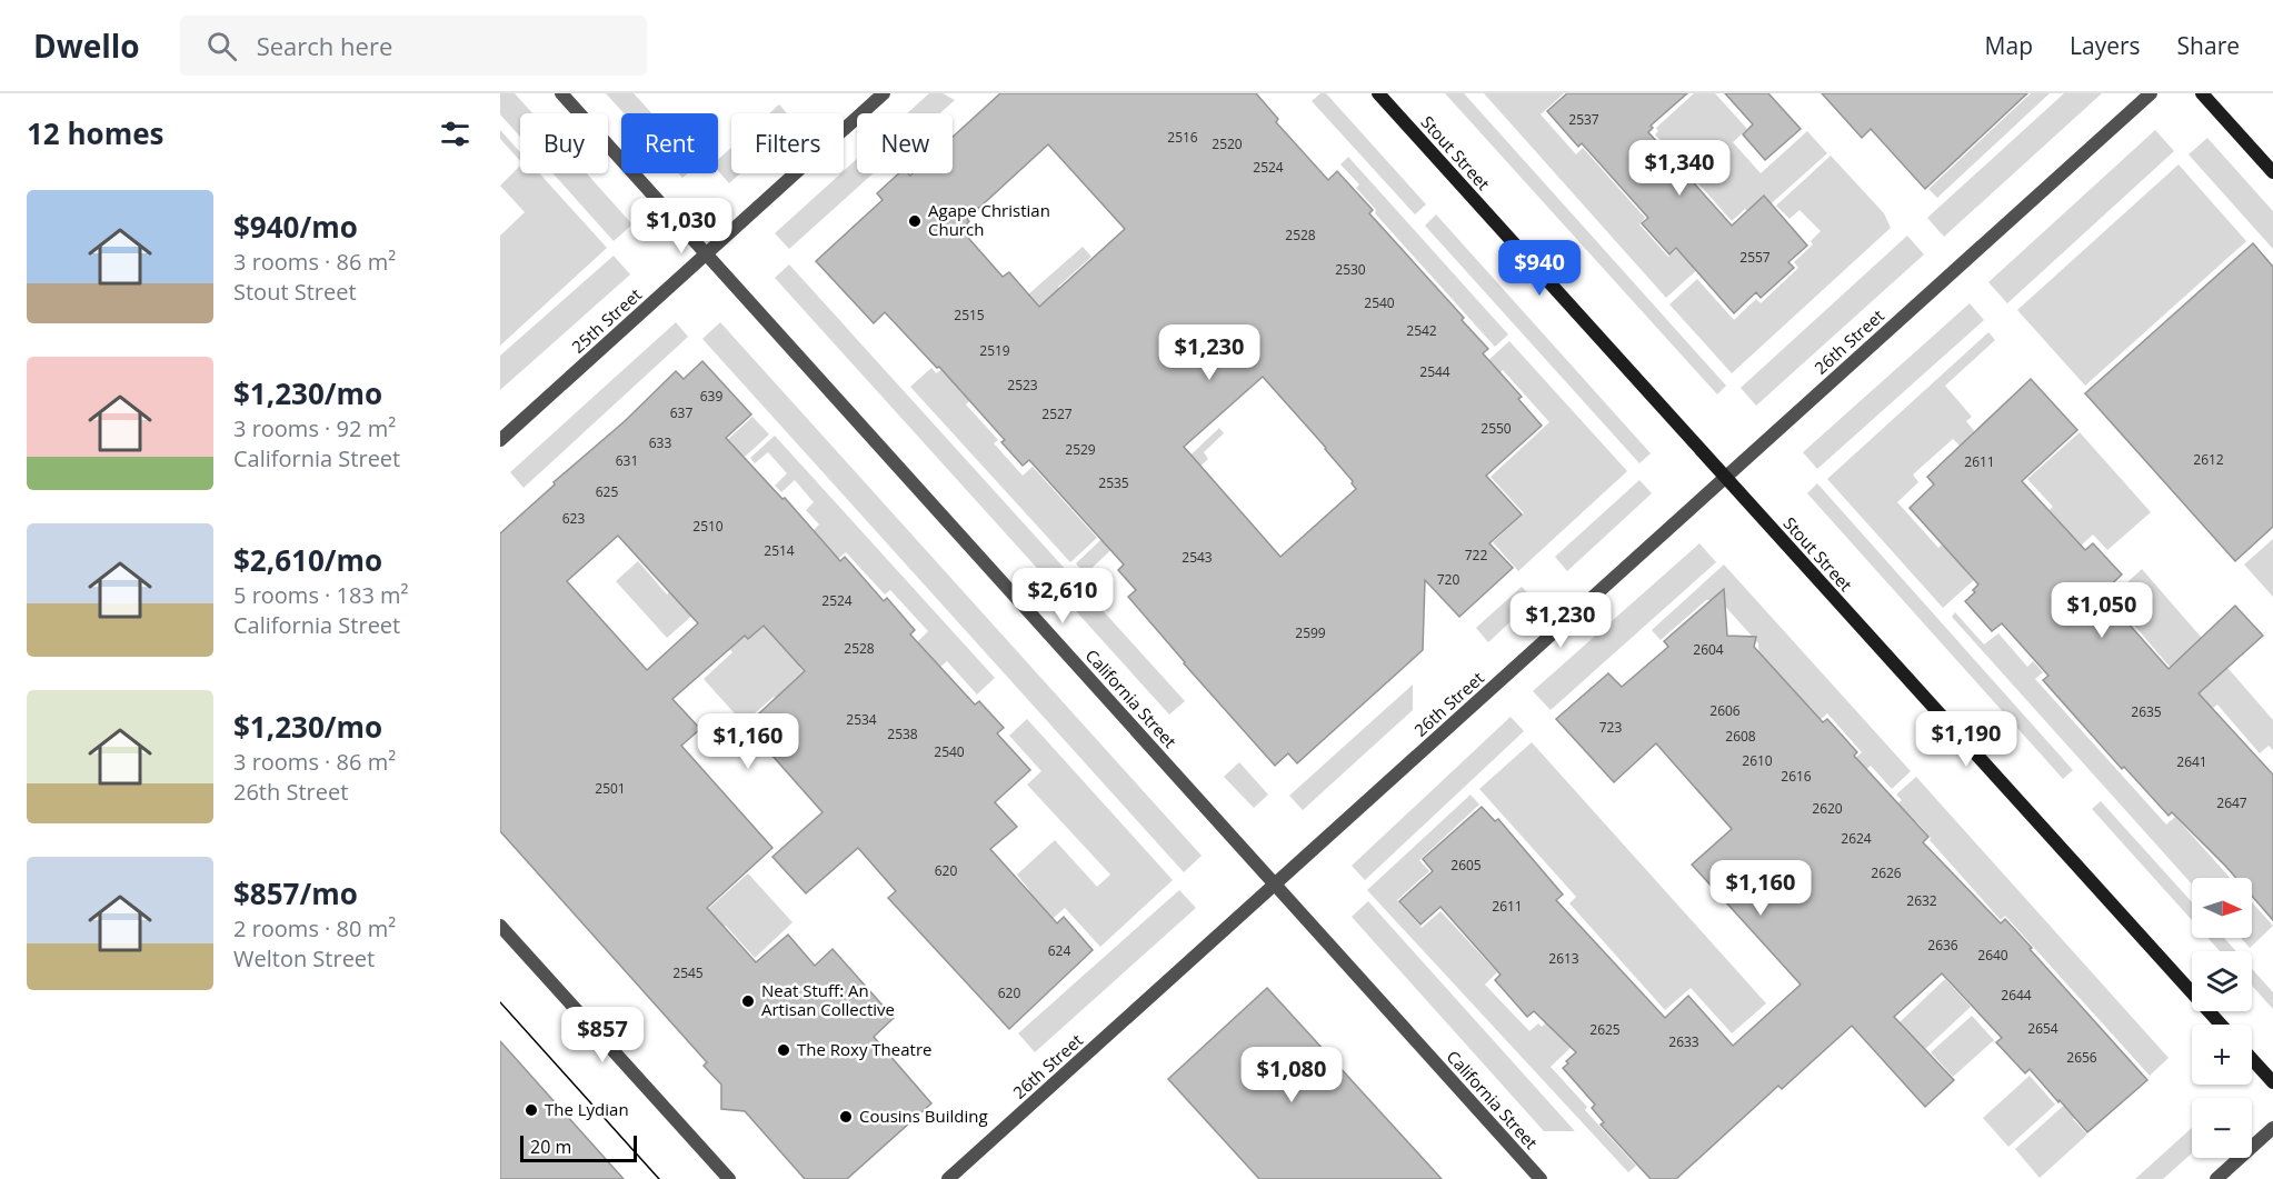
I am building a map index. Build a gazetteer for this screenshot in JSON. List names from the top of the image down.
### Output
{
  "streets": {
    "main road": ["Stout Street"],
    "street": ["25th Street", "26th Street", "California Street"]
  },
  "crossings": [
    ["Stout Street", "26th Street"],
    ["25th Street", "California Street"],
    ["26th Street", "California Street"]
  ],
  "places": [
    "Agape Christian Church",
    "Neat Stuff: An Artisan Collective",
    "The Roxy Theatre",
    "The Lydian",
    "Cousins Building"
  ],
  "house_numbers": [
    "2537",
    "2516",
    "2520",
    "2524",
    "2528",
    "2557",
    "2530",
    "2540",
    "2515",
    "2542",
    "2519",
    "2544",
    "2523",
    "639",
    "637",
    "2527",
    "2550",
    "633",
    "2529",
    "2612",
    "631",
    "2611",
    "2535",
    "625",
    "623",
    "2510",
    "2514",
    "722",
    "2543",
    "720",
    "2524",
    "2599",
    "2528",
    "2604",
    "2606",
    "2635",
    "2534",
    "723",
    "2538",
    "2608",
    "2540",
    "2610",
    "2641",
    "2616",
    "2501",
    "2647",
    "2620",
    "2624",
    "2605",
    "620",
    "2626",
    "2632",
    "2611",
    "2636",
    "624",
    "2640",
    "2613",
    "2545",
    "620",
    "2644",
    "2654",
    "2625",
    "2633",
    "2656"
  ],
  "scale_bar": "20 m",
  "north": "right",
  "page": {
    "header": "Dwello",
    "search": "Search here",
    "nav": ["Map", "Layers", "Share"],
    "heading": "12 homes",
    "chip": [
      "Buy",
      "Rent",
      "Filters",
      "New"
    ],
    "price": [
      "$1,340",
      "$1,030",
      "$940",
      "$1,230",
      "$2,610",
      "$1,050",
      "$1,230",
      "$1,190",
      "$1,160",
      "$1,160",
      "$857",
      "$1,080"
    ],
    "list": [
      {
        "name": "$940/mo",
        "note": "3 rooms · 86 m² · Stout Street"
      },
      {
        "name": "$1,230/mo",
        "note": "3 rooms · 92 m² · California Street"
      },
      {
        "name": "$2,610/mo",
        "note": "5 rooms · 183 m² · California Street"
      },
      {
        "name": "$1,230/mo",
        "note": "3 rooms · 86 m² · 26th Street"
      },
      {
        "name": "$857/mo",
        "note": "2 rooms · 80 m² · Welton Street"
      }
    ],
    "map_buttons": ["+", "−"],
    "scale": "20 m"
  }
}
